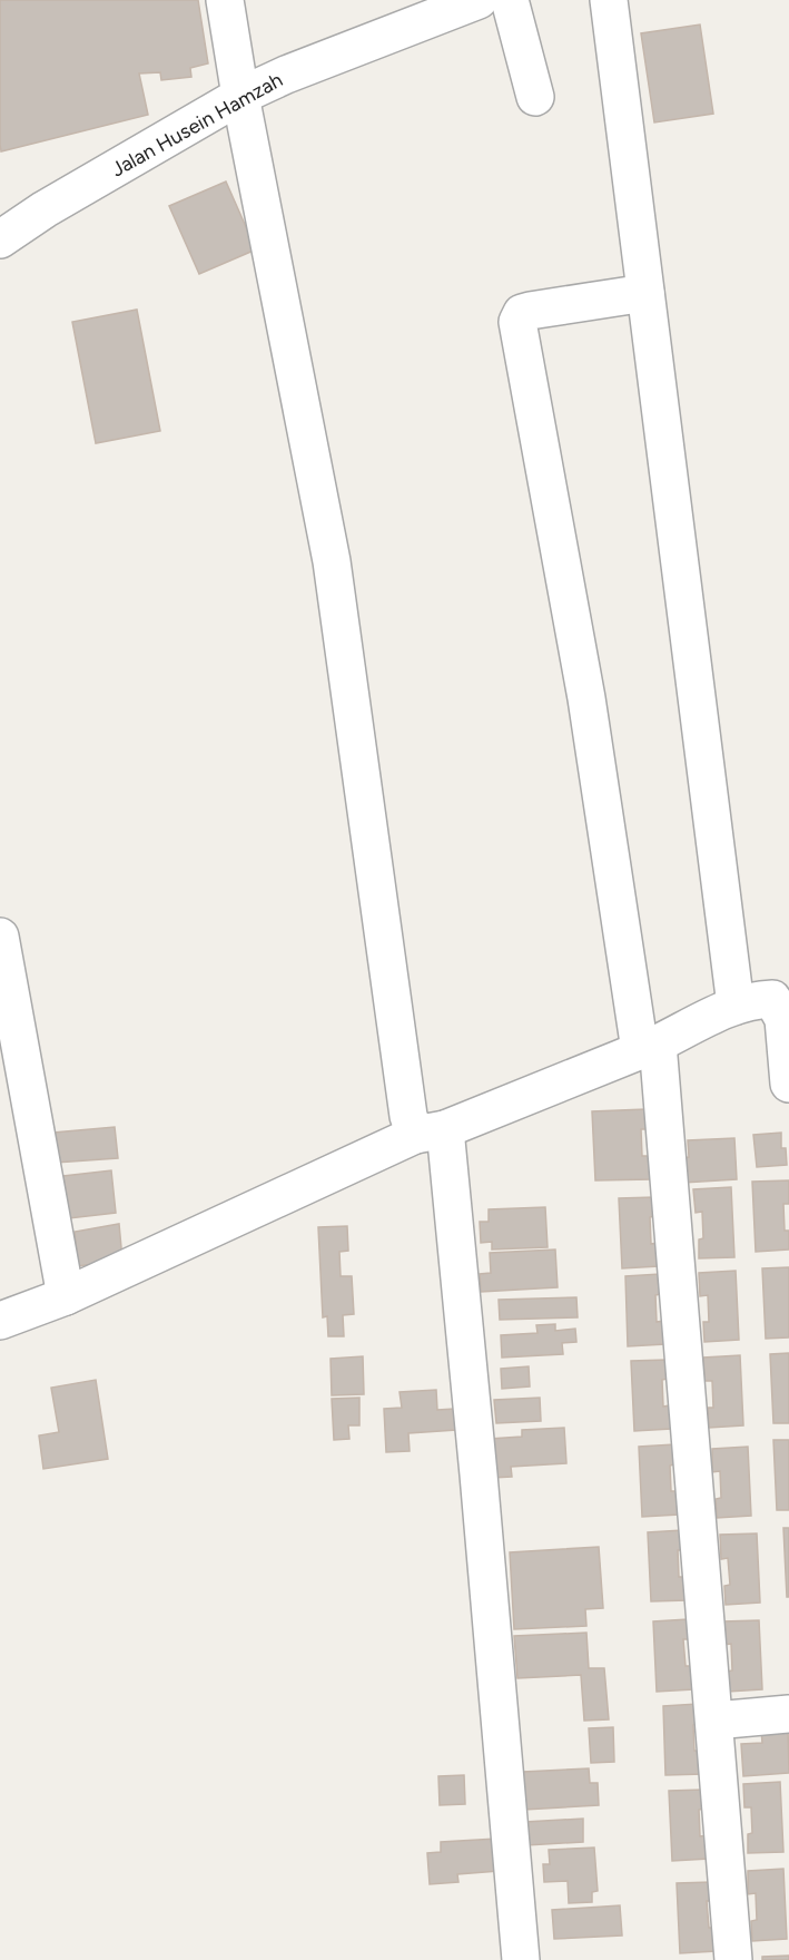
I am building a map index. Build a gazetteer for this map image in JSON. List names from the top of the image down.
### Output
{
  "streets": {
    "street": ["Jalan Husein Hamzah"]
  }
}
